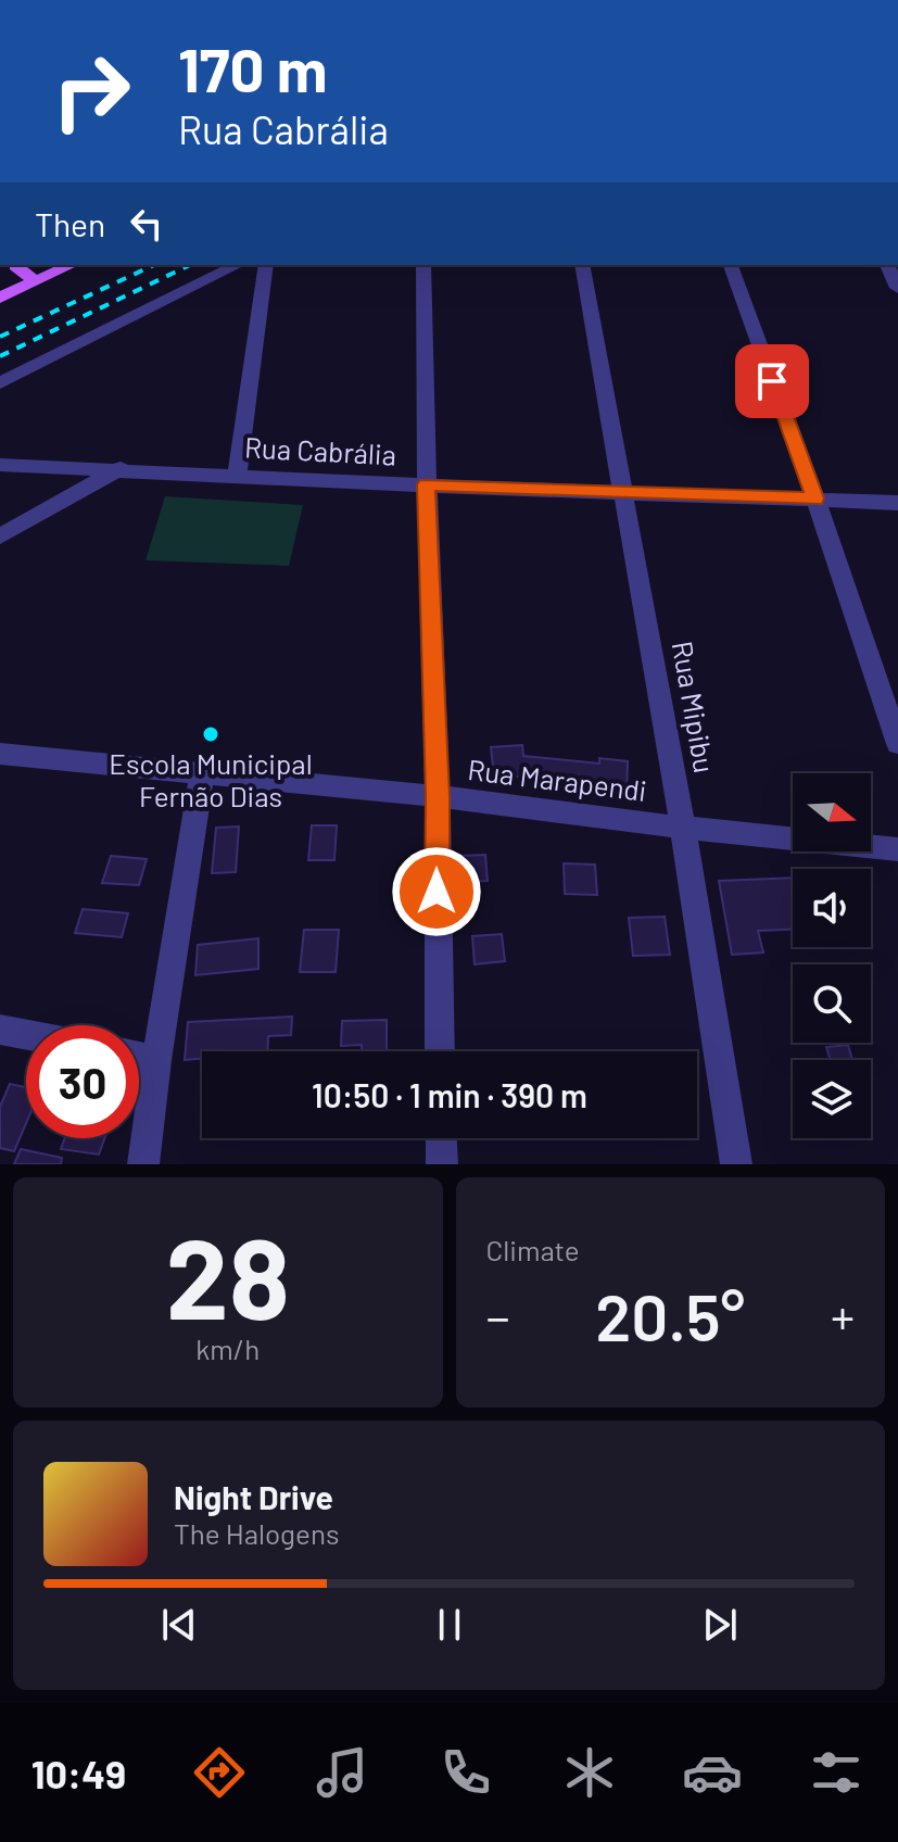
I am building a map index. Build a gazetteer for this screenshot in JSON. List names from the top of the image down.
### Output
{
  "streets": {
    "street": ["Rua Cabrália", "Rua Mipibu", "Rua Marapendi"]
  },
  "crossings": [
    ["Rua Cabrália", "Rua Mipibu"],
    ["Rua Mipibu", "Rua Marapendi"]
  ],
  "places": ["Escola Municipal Fernão Dias"],
  "north": "right",
  "page": {
    "turn": ["170 m", "Rua Cabrália"],
    "then": "Then",
    "limit": "30",
    "trip": "10:50 · 1 min · 390 m",
    "tile": [
      ["28", "km/h"],
      "Climate"
    ],
    "heat": ["−", "20.5°", "+"],
    "song": ["Night Drive", "The Halogens"],
    "tabs": "10:49"
  }
}
